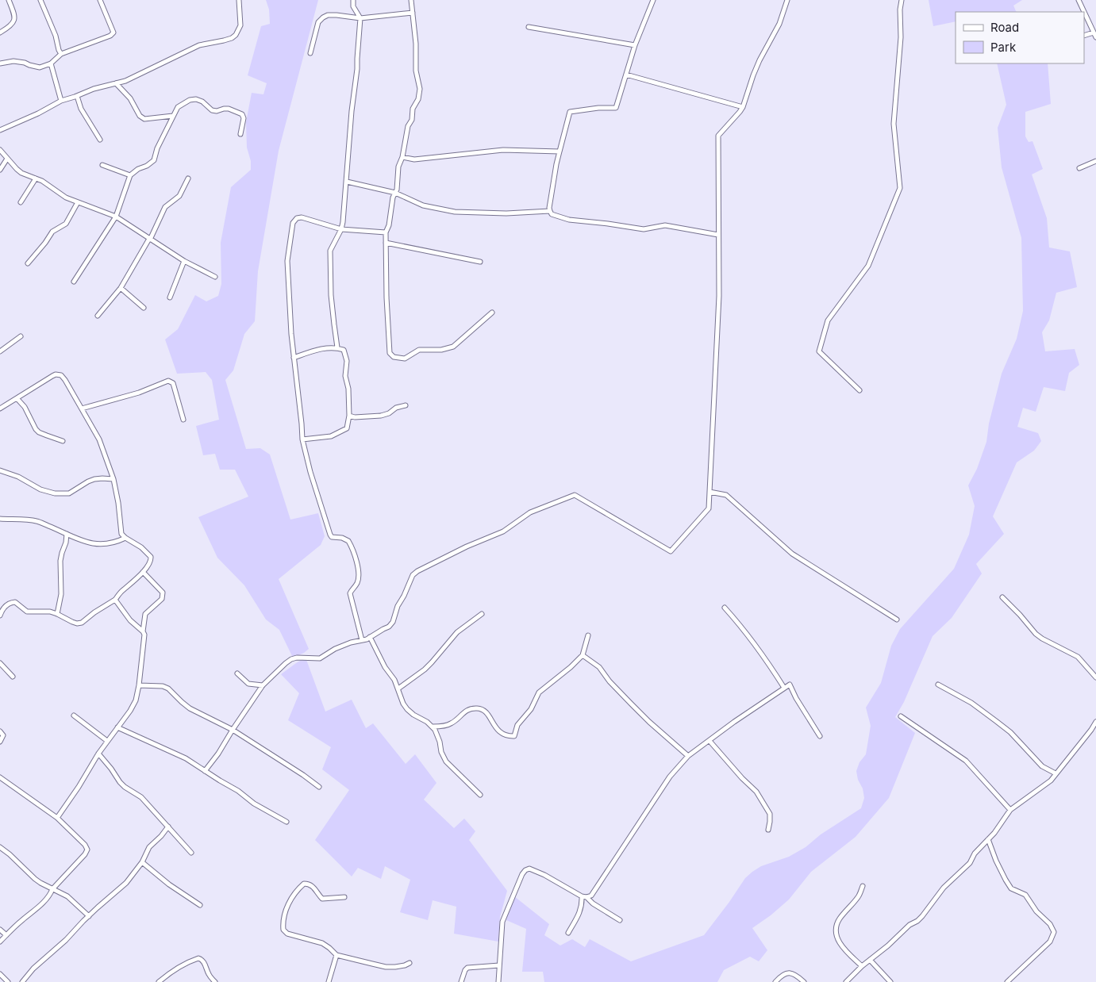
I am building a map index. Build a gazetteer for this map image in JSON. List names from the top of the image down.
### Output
{
  "legend": ["Road", "Park"]
}
